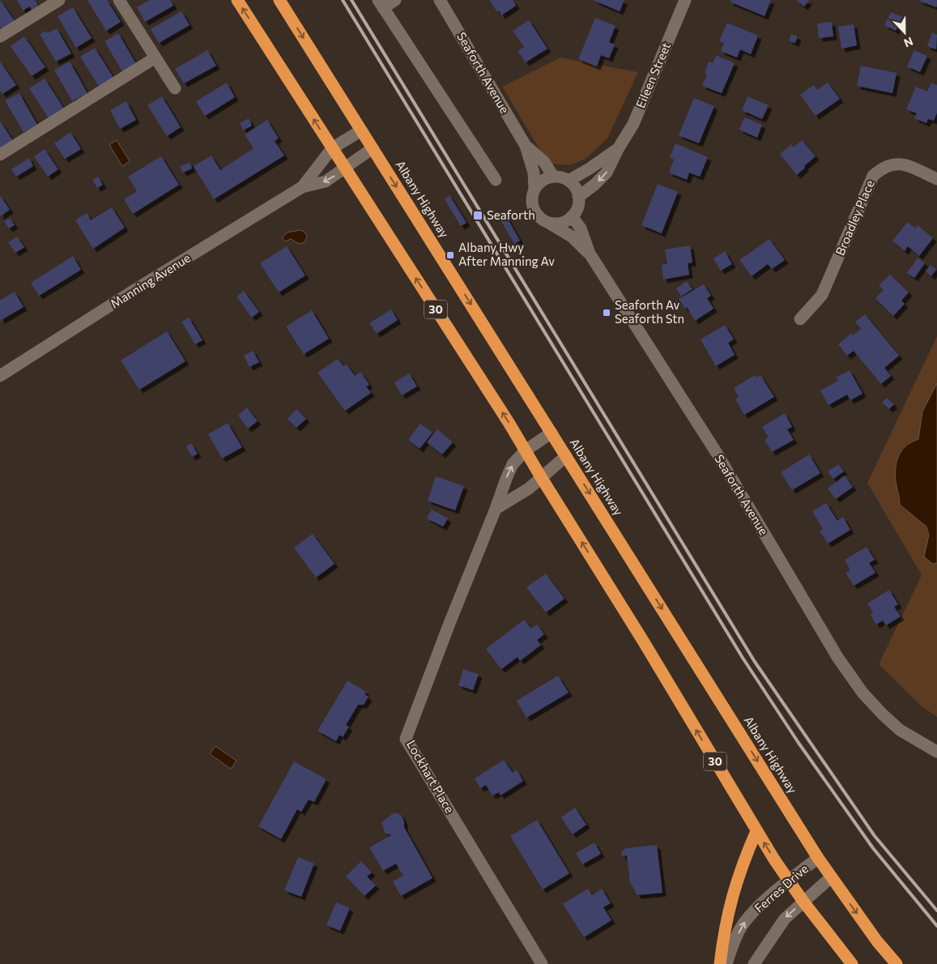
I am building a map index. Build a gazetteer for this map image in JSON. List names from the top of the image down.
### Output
{
  "streets": {
    "highway": ["Albany Highway", "30"],
    "street": [
      "Seaforth Avenue",
      "Eileen Street",
      "Broadley Place",
      "Manning Avenue",
      "Lockhart Place",
      "Ferres Drive"
    ]
  },
  "crossings": [
    ["Seaforth Avenue", "Eileen Street"],
    ["Albany Highway", "Manning Avenue"],
    ["Albany Highway", "Lockhart Place"],
    ["Albany Highway", "Ferres Drive"],
    ["Manning Avenue", "30"],
    ["30", "Lockhart Place"],
    ["30", "Ferres Drive"]
  ],
  "places": {
    "transit": ["Seaforth", "Albany Hwy After Manning Av", "Seaforth Av Seaforth Stn"]
  },
  "north": "bottom"
}
